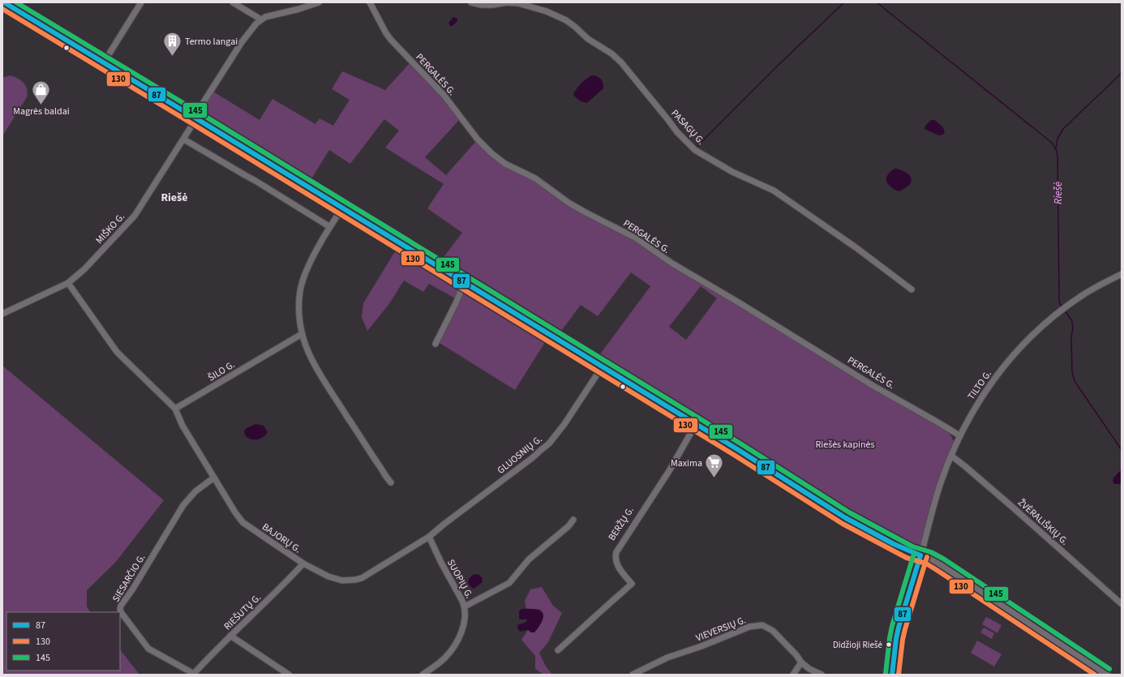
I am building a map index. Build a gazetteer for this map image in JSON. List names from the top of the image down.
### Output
{
  "streets": {
    "street": [
      "PERGALĖS G.",
      "PASAGŲ G.",
      "MIŠKO G.",
      "ŠILO G.",
      "TILTO G.",
      "GLUOSNIŲ G.",
      "ŽVĖRALIŠKIŲ G.",
      "BERŽŲ G.",
      "BAJORŲ G.",
      "SIESARČIO G.",
      "SUOPIŲ G.",
      "RIEŠUTŲ G.",
      "VIEVERSIŲ G."
    ]
  },
  "crossings": [
    ["PERGALĖS G.", "TILTO G."],
    ["ŠILO G.", "BAJORŲ G."],
    ["TILTO G.", "ŽVĖRALIŠKIŲ G."],
    ["GLUOSNIŲ G.", "BAJORŲ G."],
    ["GLUOSNIŲ G.", "SUOPIŲ G."],
    ["BAJORŲ G.", "SIESARČIO G."],
    ["BAJORŲ G.", "SUOPIŲ G."],
    ["BAJORŲ G.", "RIEŠUTŲ G."],
    ["SIESARČIO G.", "RIEŠUTŲ G."]
  ],
  "districts": ["Riešė"],
  "water": ["Riešė"],
  "parks": ["Riešės kapinės"],
  "places": {
    "building": ["Termo langai"],
    "shop": ["Magrės baldai"],
    "supermarket": ["Maxima"],
    "other": ["Didžioji Riešė"]
  },
  "lines": ["transit line 87", "transit line 145", "transit line 130"],
  "legend": ["87", "130", "145"]
}
